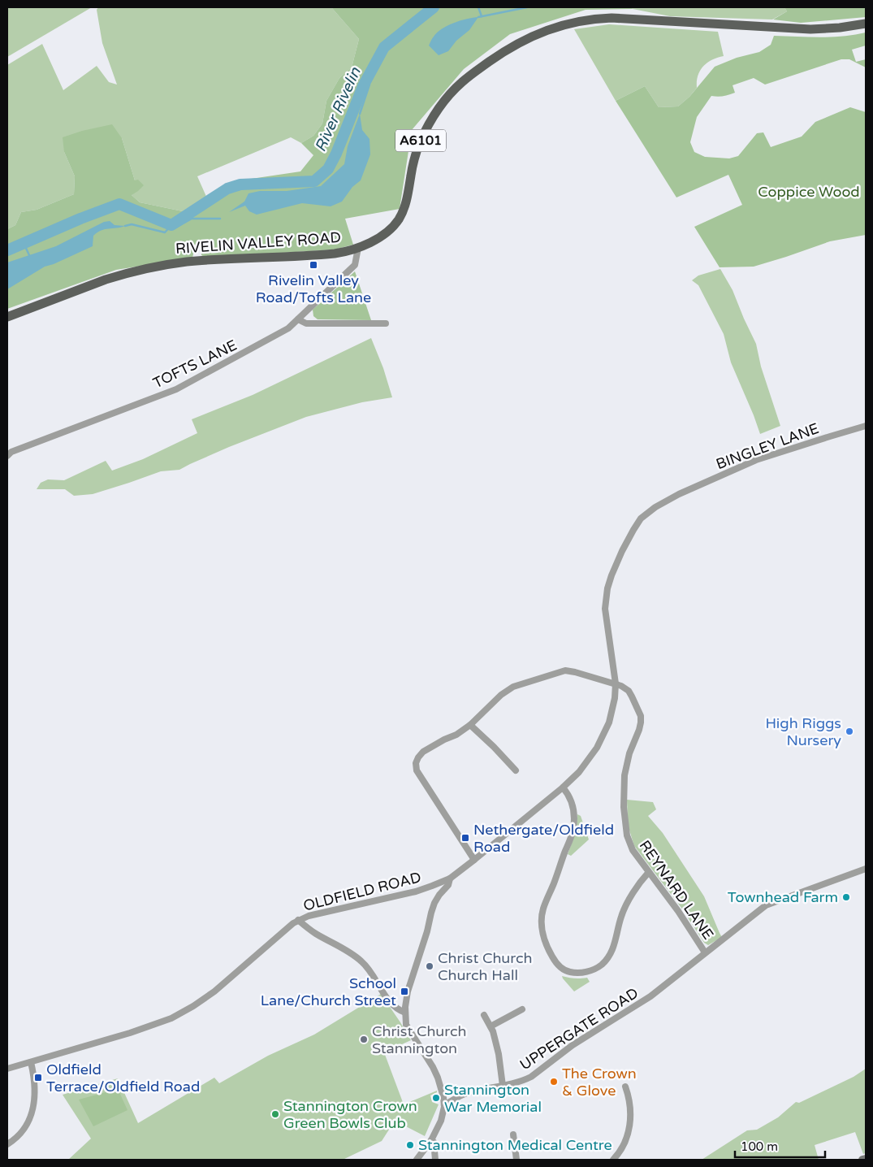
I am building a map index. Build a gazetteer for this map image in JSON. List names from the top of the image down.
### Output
{
  "streets": {
    "main road": ["A6101", "RIVELIN VALLEY ROAD"],
    "street": [
      "TOFTS LANE",
      "BINGLEY LANE",
      "REYNARD LANE",
      "OLDFIELD ROAD",
      "UPPERGATE ROAD"
    ]
  },
  "crossings": [
    ["RIVELIN VALLEY ROAD", "TOFTS LANE"],
    ["BINGLEY LANE", "REYNARD LANE"],
    ["BINGLEY LANE", "OLDFIELD ROAD"],
    ["REYNARD LANE", "OLDFIELD ROAD"],
    ["REYNARD LANE", "UPPERGATE ROAD"]
  ],
  "water": ["River Rivelin"],
  "parks": ["Coppice Wood"],
  "places": {
    "transit": [
      "Rivelin Valley Road/Tofts Lane",
      "Nethergate/Oldfield Road",
      "School Lane/Church Street",
      "Oldfield Terrace/Oldfield Road"
    ],
    "other": [
      "High Riggs Nursery",
      "Townhead Farm",
      "Christ Church Church Hall",
      "Christ Church Stannington",
      "The Crown & Glove",
      "Stannington War Memorial",
      "Stannington Crown Green Bowls Club",
      "Stannington Medical Centre"
    ]
  },
  "scale_bar": "100 m"
}
